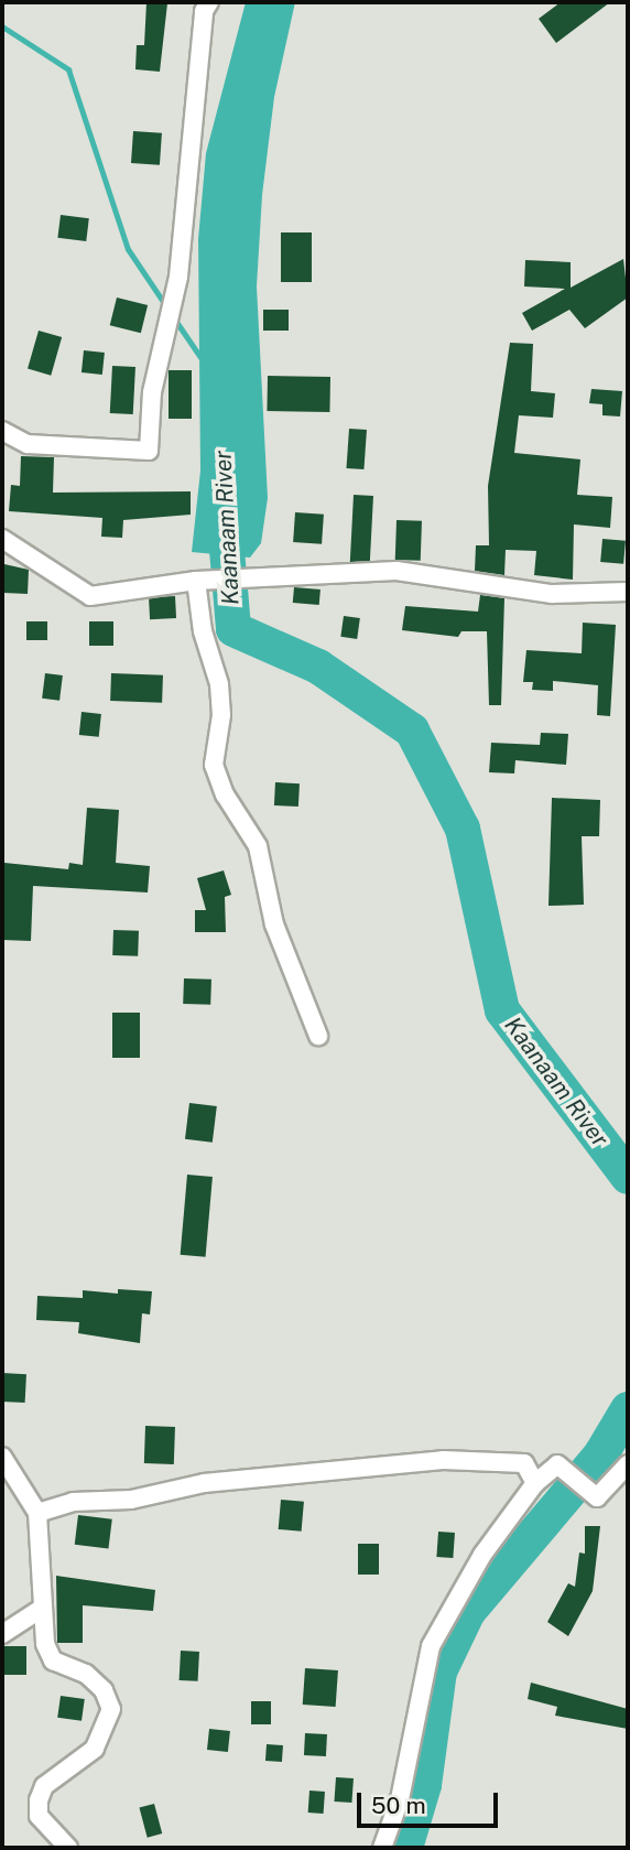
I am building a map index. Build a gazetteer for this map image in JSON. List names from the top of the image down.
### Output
{
  "water": ["Kaanaam River"],
  "scale_bar": "50 m"
}
